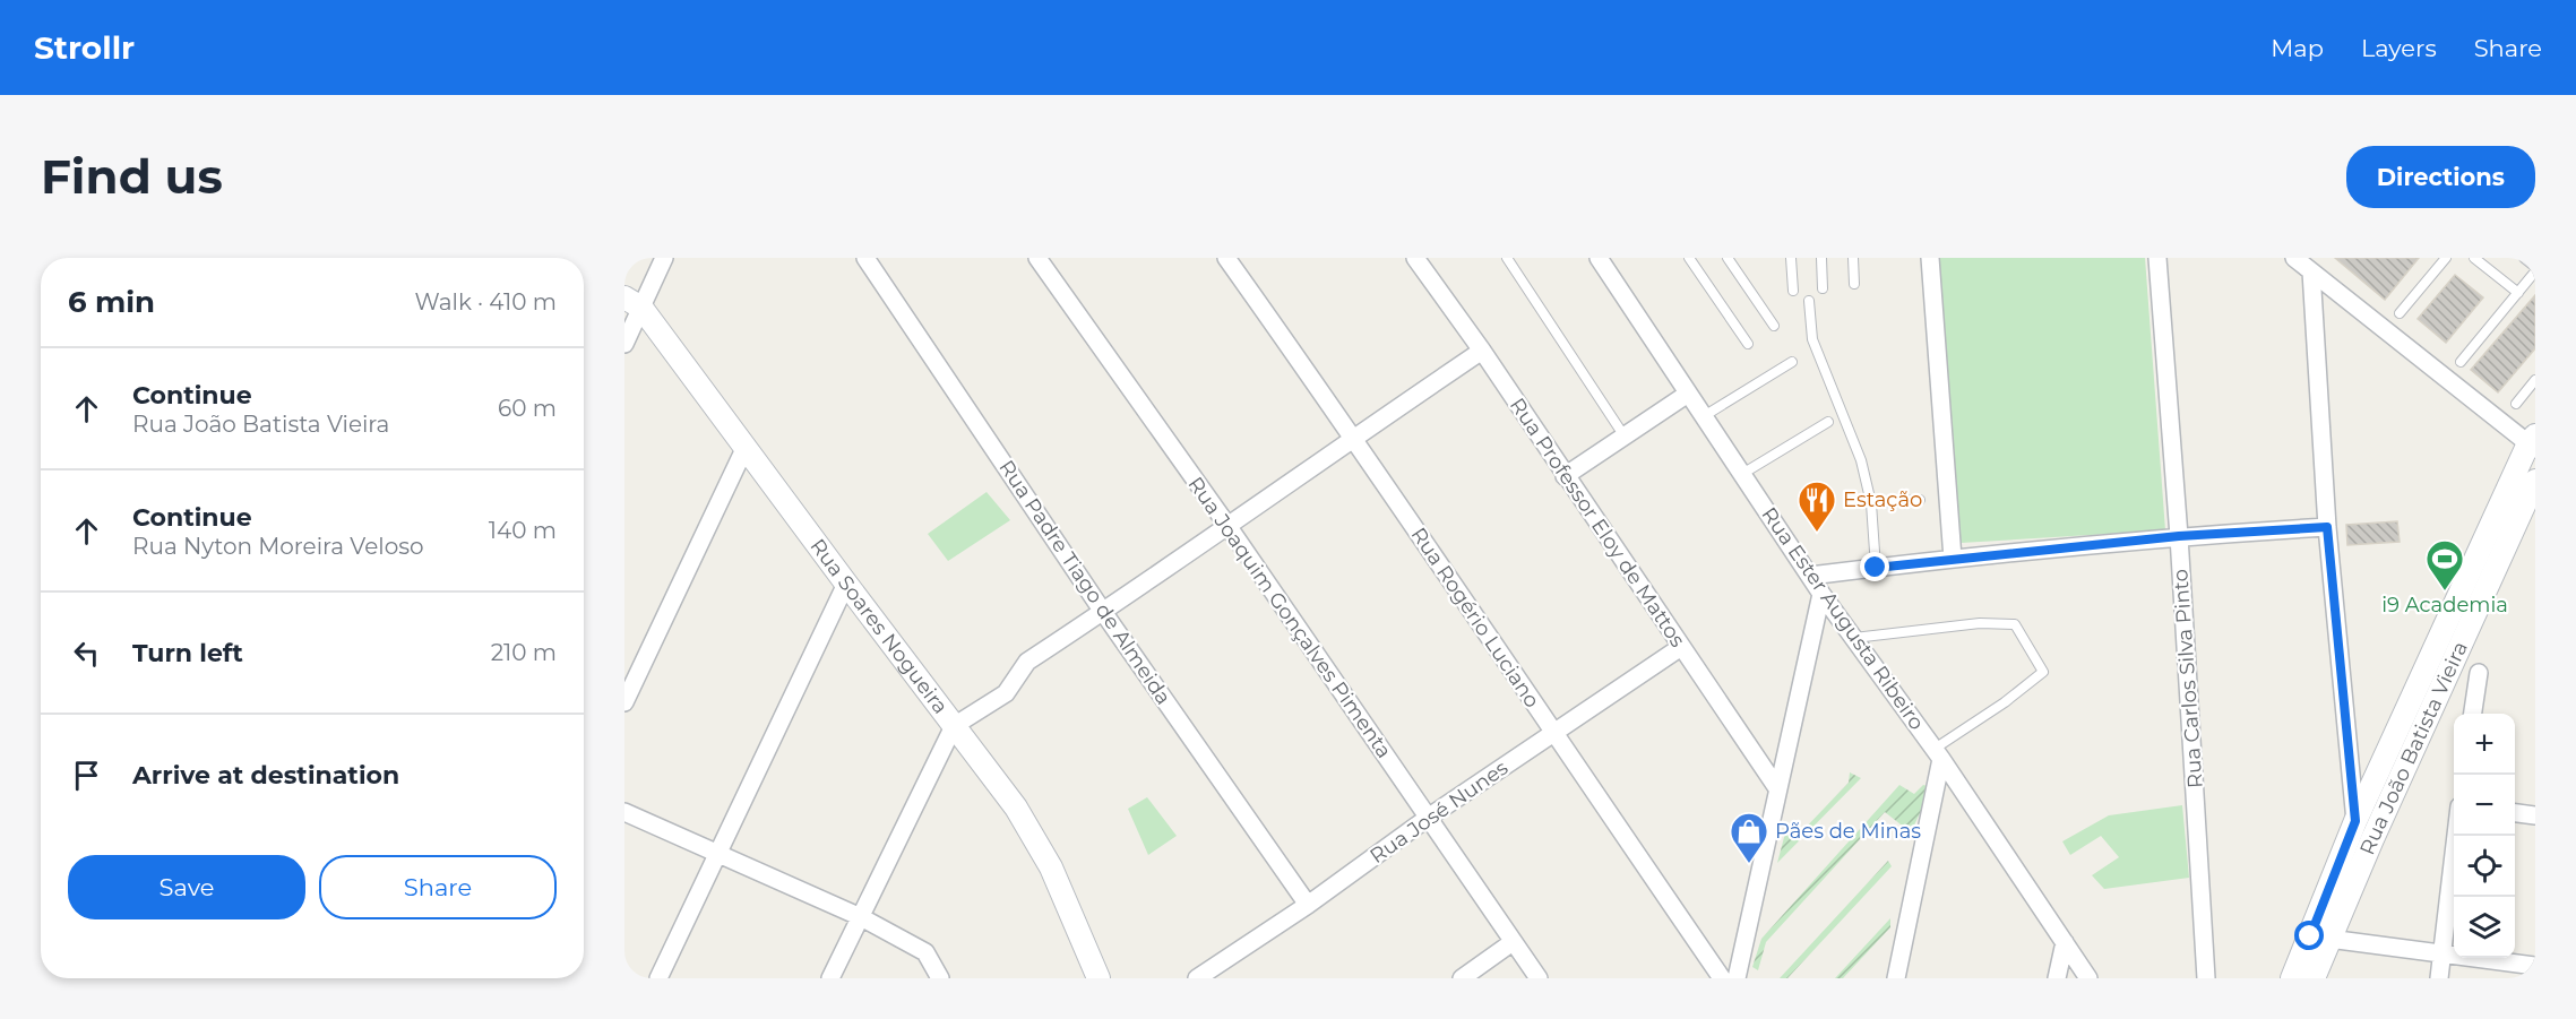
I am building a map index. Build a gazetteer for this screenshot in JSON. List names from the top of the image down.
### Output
{
  "streets": {
    "street": [
      "Rua Professor Eloy de Mattos",
      "Rua Padre Tiago de Almeida",
      "Rua Joaquim Gonçalves Pimenta",
      "Rua Rogério Luciano",
      "Rua Ester Augusta Ribeiro",
      "Rua Soares Nogueira",
      "Rua Carlos Silva Pinto",
      "Rua João Batista Vieira",
      "Rua José Nunes"
    ]
  },
  "crossings": [
    ["Rua Professor Eloy de Mattos", "Rua José Nunes"],
    ["Rua Padre Tiago de Almeida", "Rua José Nunes"],
    ["Rua Joaquim Gonçalves Pimenta", "Rua José Nunes"],
    ["Rua Rogério Luciano", "Rua José Nunes"]
  ],
  "places": {
    "restaurant": ["Estação"],
    "sports": ["i9 Academia"],
    "shop": ["Pães de Minas"]
  },
  "page": {
    "header": "Strollr",
    "nav": ["Map", "Layers", "Share"],
    "buttons": [
      "Directions",
      ["Save", "Share"]
    ],
    "title": "Find us",
    "heading": ["6 min", "Walk · 410 m"],
    "list": [
      ["Continue", "Rua João Batista Vieira", "60 m"],
      ["Continue", "Rua Nyton Moreira Veloso", "140 m"],
      ["Turn left", "210 m"],
      "Arrive at destination"
    ],
    "map_buttons": ["+", "−"]
  }
}
